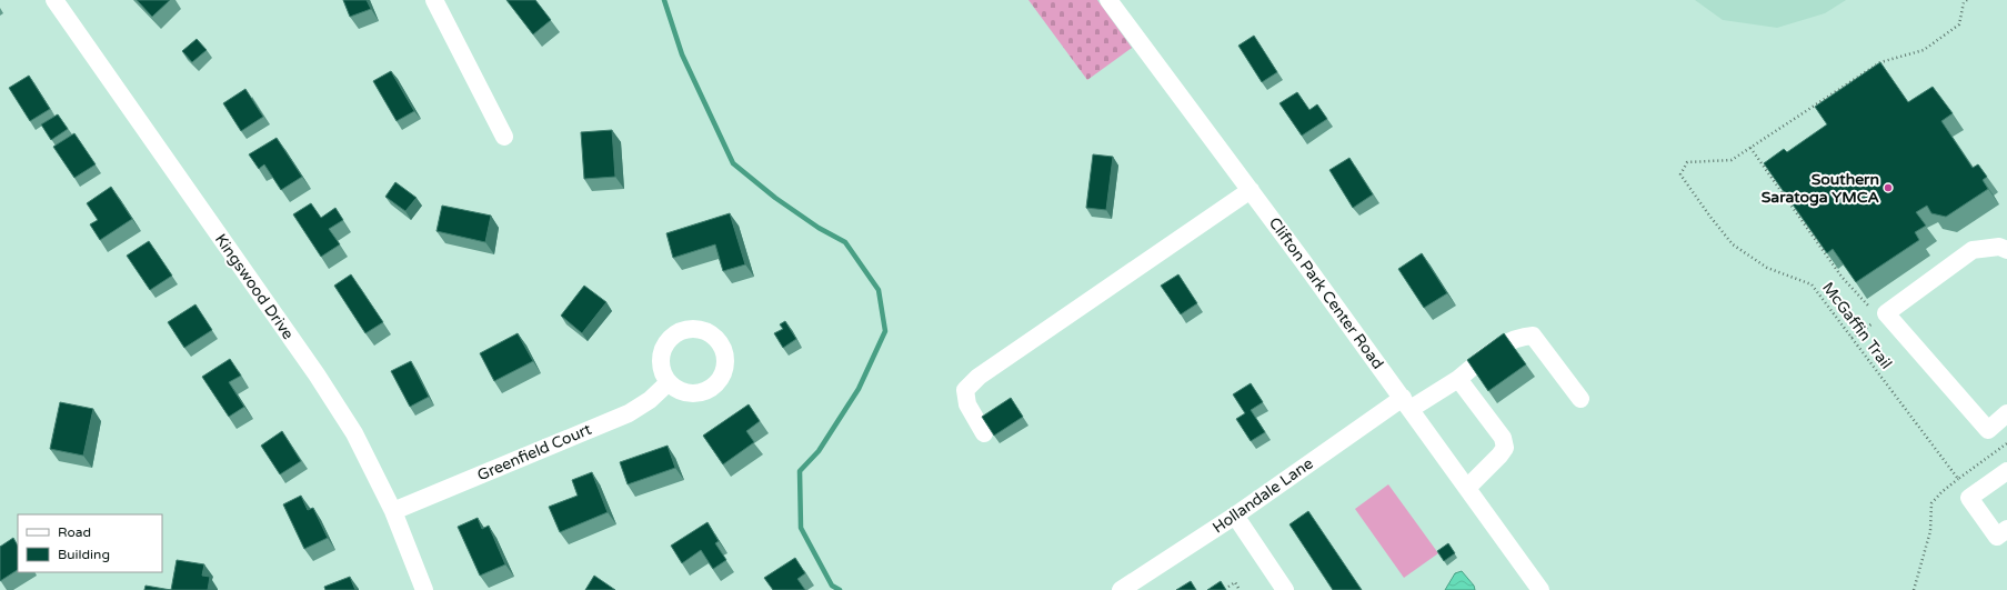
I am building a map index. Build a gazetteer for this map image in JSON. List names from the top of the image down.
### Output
{
  "streets": {
    "street": [
      "Kingswood Drive",
      "Clifton Park Center Road",
      "Greenfield Court",
      "Hollandale Lane"
    ],
    "path": ["McGaffin Trail"]
  },
  "crossings": [
    ["Kingswood Drive", "Greenfield Court"],
    ["Clifton Park Center Road", "Hollandale Lane"]
  ],
  "places": ["Southern Saratoga YMCA"],
  "legend": ["Road", "Building"]
}
